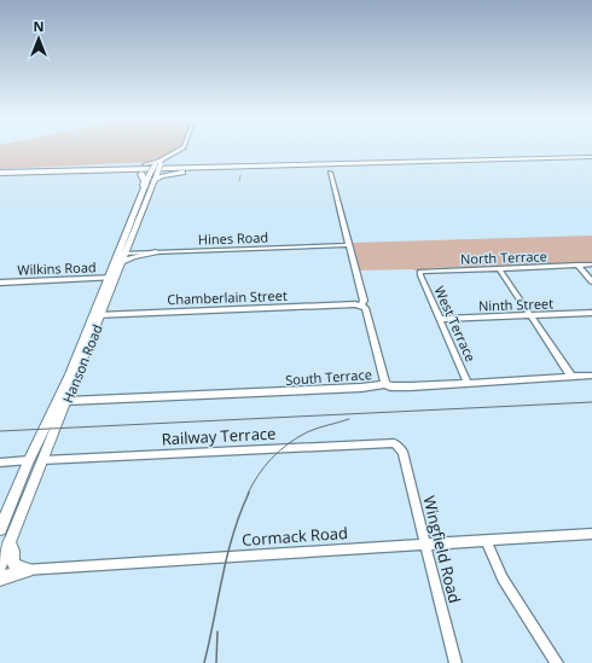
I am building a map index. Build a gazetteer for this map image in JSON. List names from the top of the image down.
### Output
{
  "streets": {
    "main road": ["Hanson Road"],
    "street": [
      "Hines Road",
      "North Terrace",
      "Wilkins Road",
      "Chamberlain Street",
      "Ninth Street",
      "West Terrace",
      "South Terrace",
      "Railway Terrace",
      "Cormack Road",
      "Wingfield Road"
    ]
  },
  "crossings": [
    ["Hines Road", "Hanson Road"],
    ["North Terrace", "West Terrace"],
    ["Wilkins Road", "Hanson Road"],
    ["Chamberlain Street", "Hanson Road"],
    ["Ninth Street", "West Terrace"],
    ["West Terrace", "South Terrace"],
    ["Hanson Road", "South Terrace"],
    ["Hanson Road", "Railway Terrace"],
    ["Railway Terrace", "Wingfield Road"],
    ["Cormack Road", "Wingfield Road"]
  ],
  "north": "top"
}
